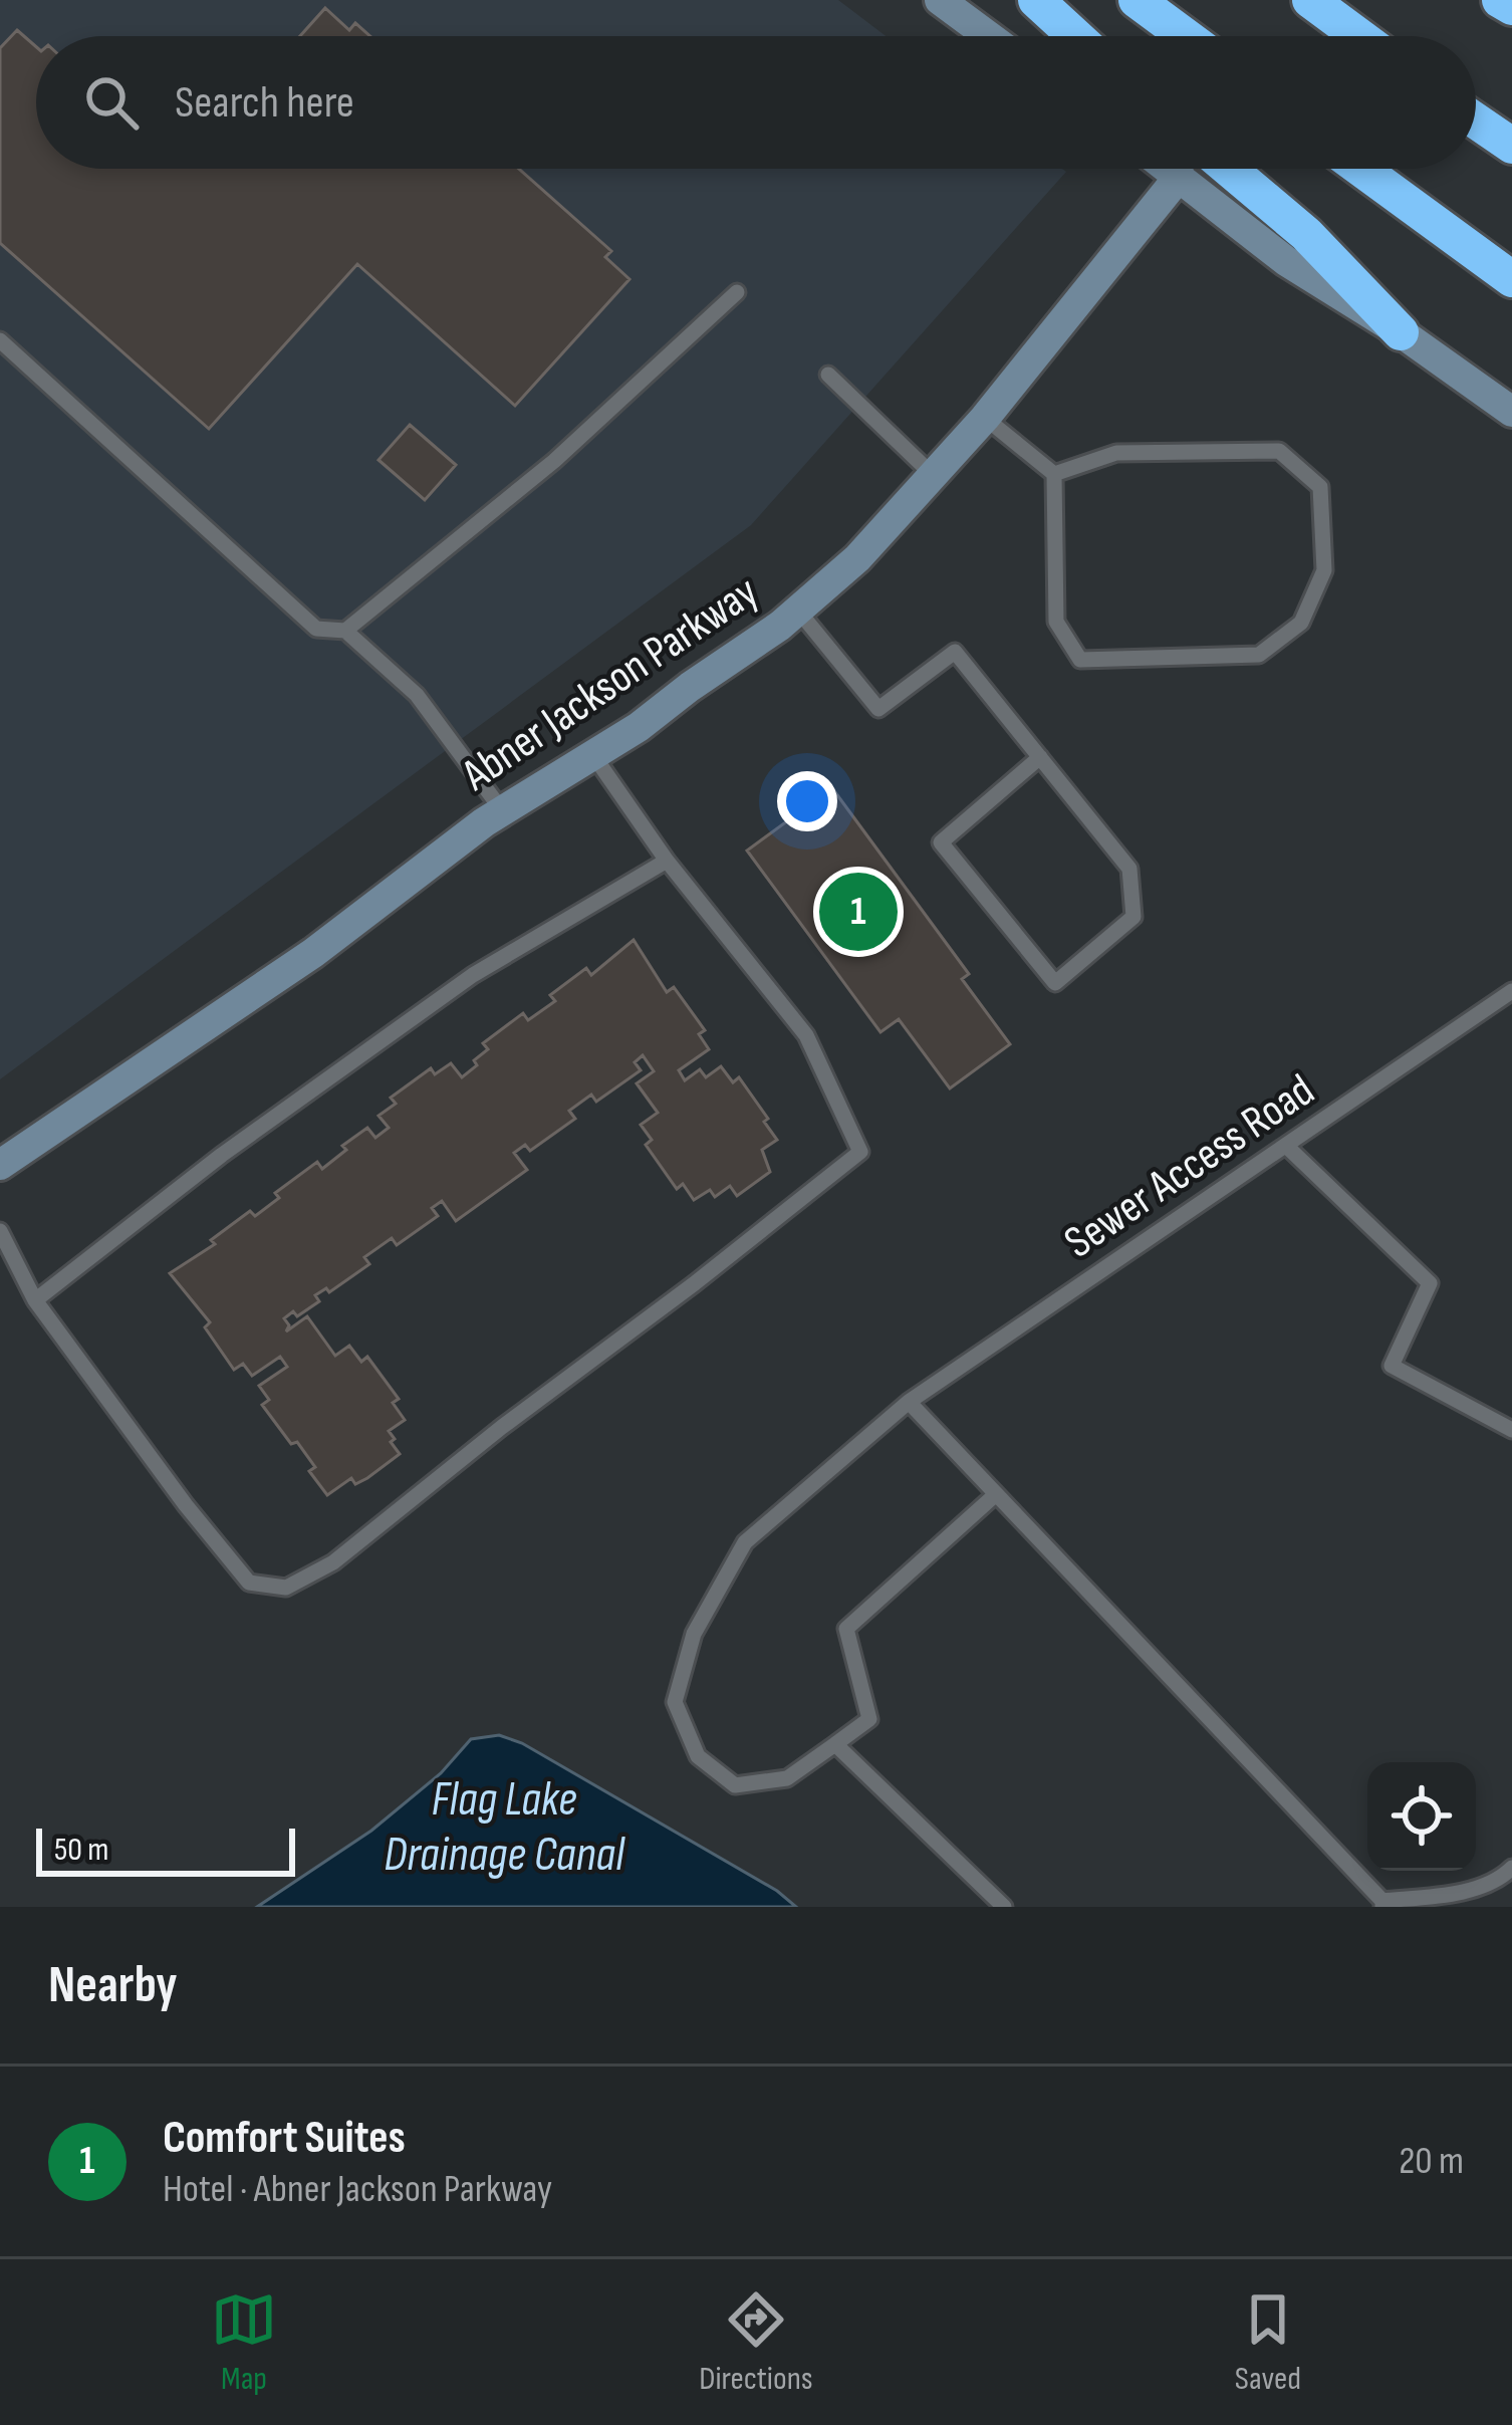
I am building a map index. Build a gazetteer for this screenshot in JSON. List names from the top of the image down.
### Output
{
  "streets": {
    "street": ["Abner Jackson Parkway"],
    "lane": ["Sewer Access Road"]
  },
  "water": ["Flag Lake Drainage Canal"],
  "scale_bar": "50 m",
  "page": {
    "search": "Search here",
    "pins": "1",
    "scale": "50 m",
    "heading": "Nearby",
    "list": [
      {
        "mark": "1",
        "name": "Comfort Suites",
        "note": "Hotel · Abner Jackson Parkway",
        "value": "20 m"
      }
    ],
    "nav": ["Map", "Directions", "Saved"]
  }
}
